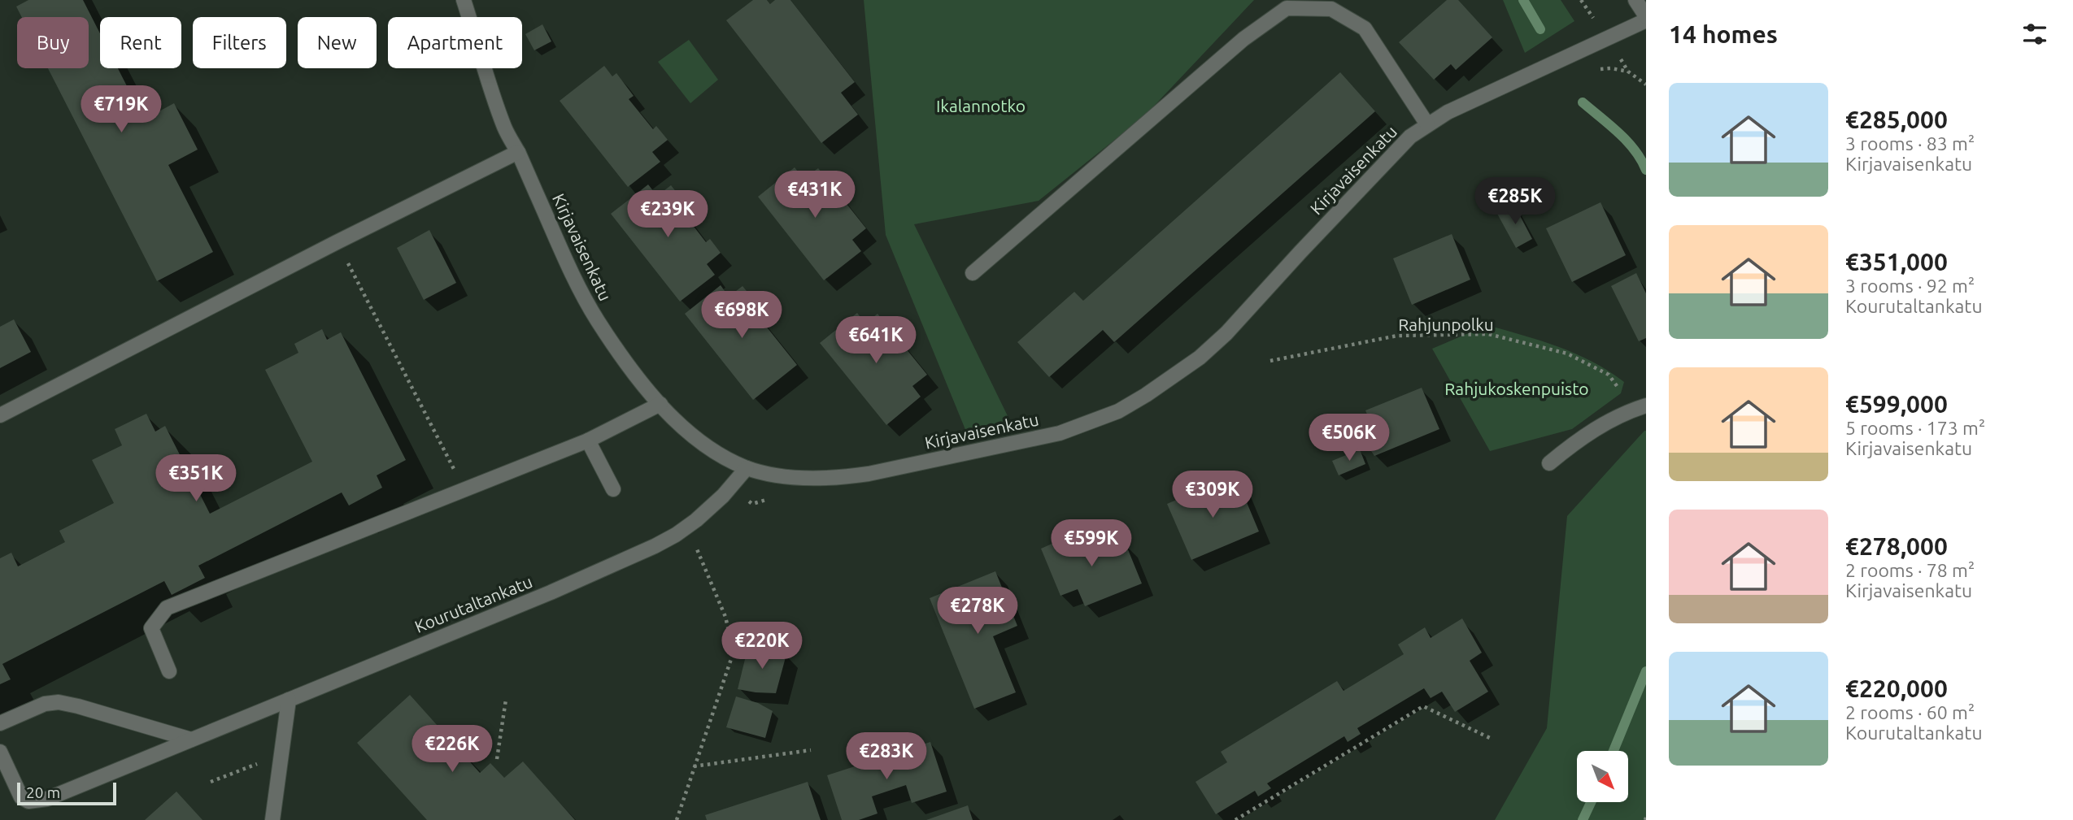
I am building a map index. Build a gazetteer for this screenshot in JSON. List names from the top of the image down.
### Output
{
  "streets": {
    "street": ["Kirjavaisenkatu", "Kourutaltankatu"],
    "path": ["Rahjunpolku"]
  },
  "crossings": [
    ["Kirjavaisenkatu", "Kourutaltankatu"]
  ],
  "parks": ["Ikalannotko", "Rahjukoskenpuisto"],
  "scale_bar": "20 m",
  "north": "bottom right",
  "page": {
    "heading": "14 homes",
    "chip": [
      "Buy",
      "Rent",
      "Filters",
      "New",
      "Apartment"
    ],
    "list": [
      {
        "name": "€285,000",
        "note": "3 rooms · 83 m² · Kirjavaisenkatu"
      },
      {
        "name": "€351,000",
        "note": "3 rooms · 92 m² · Kourutaltankatu"
      },
      {
        "name": "€599,000",
        "note": "5 rooms · 173 m² · Kirjavaisenkatu"
      },
      {
        "name": "€278,000",
        "note": "2 rooms · 78 m² · Kirjavaisenkatu"
      },
      {
        "name": "€220,000",
        "note": "2 rooms · 60 m² · Kourutaltankatu"
      }
    ],
    "price": [
      "€719K",
      "€431K",
      "€285K",
      "€239K",
      "€698K",
      "€641K",
      "€506K",
      "€351K",
      "€309K",
      "€599K",
      "€278K",
      "€220K",
      "€226K",
      "€283K"
    ],
    "scale": "20 m"
  }
}
